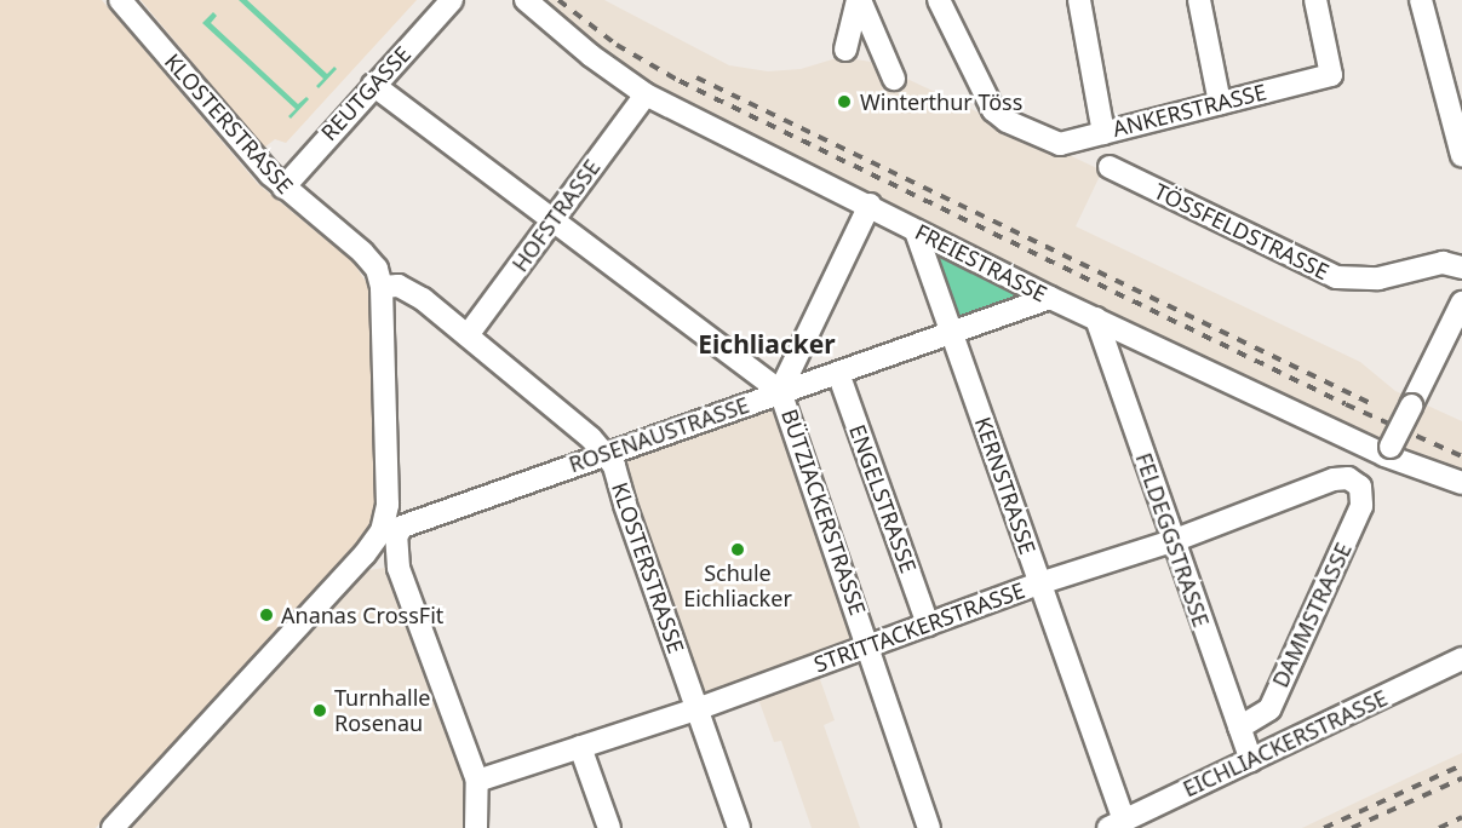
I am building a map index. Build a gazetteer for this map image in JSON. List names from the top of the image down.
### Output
{
  "streets": {
    "street": [
      "REUTGASSE",
      "ANKERSTRASSE",
      "KLOSTERSTRASSE",
      "HOFSTRASSE",
      "TÖSSFELDSTRASSE",
      "FREIESTRASSE",
      "ROSENAUSTRASSE",
      "KERNSTRASSE",
      "ENGELSTRASSE",
      "BÜTZIACKERSTRASSE",
      "FELDEGGSTRASSE",
      "DAMMSTRASSE",
      "STRITTACKERSTRASSE",
      "EICHLIACKERSTRASSE"
    ]
  },
  "crossings": [
    ["REUTGASSE", "KLOSTERSTRASSE"],
    ["REUTGASSE", "BÜTZIACKERSTRASSE"],
    ["KLOSTERSTRASSE", "HOFSTRASSE"],
    ["KLOSTERSTRASSE", "ROSENAUSTRASSE"],
    ["KLOSTERSTRASSE", "STRITTACKERSTRASSE"],
    ["HOFSTRASSE", "FREIESTRASSE"],
    ["HOFSTRASSE", "BÜTZIACKERSTRASSE"],
    ["FREIESTRASSE", "ROSENAUSTRASSE"],
    ["FREIESTRASSE", "KERNSTRASSE"],
    ["FREIESTRASSE", "FELDEGGSTRASSE"],
    ["ROSENAUSTRASSE", "KERNSTRASSE"],
    ["ROSENAUSTRASSE", "ENGELSTRASSE"],
    ["ROSENAUSTRASSE", "BÜTZIACKERSTRASSE"],
    ["KERNSTRASSE", "STRITTACKERSTRASSE"],
    ["KERNSTRASSE", "EICHLIACKERSTRASSE"],
    ["ENGELSTRASSE", "STRITTACKERSTRASSE"],
    ["BÜTZIACKERSTRASSE", "STRITTACKERSTRASSE"],
    ["FELDEGGSTRASSE", "DAMMSTRASSE"],
    ["FELDEGGSTRASSE", "STRITTACKERSTRASSE"],
    ["FELDEGGSTRASSE", "EICHLIACKERSTRASSE"],
    ["DAMMSTRASSE", "STRITTACKERSTRASSE"]
  ],
  "districts": ["Eichliacker"],
  "places": [
    "Winterthur Töss",
    "Schule Eichliacker",
    "Ananas CrossFit",
    "Turnhalle Rosenau"
  ]
}
